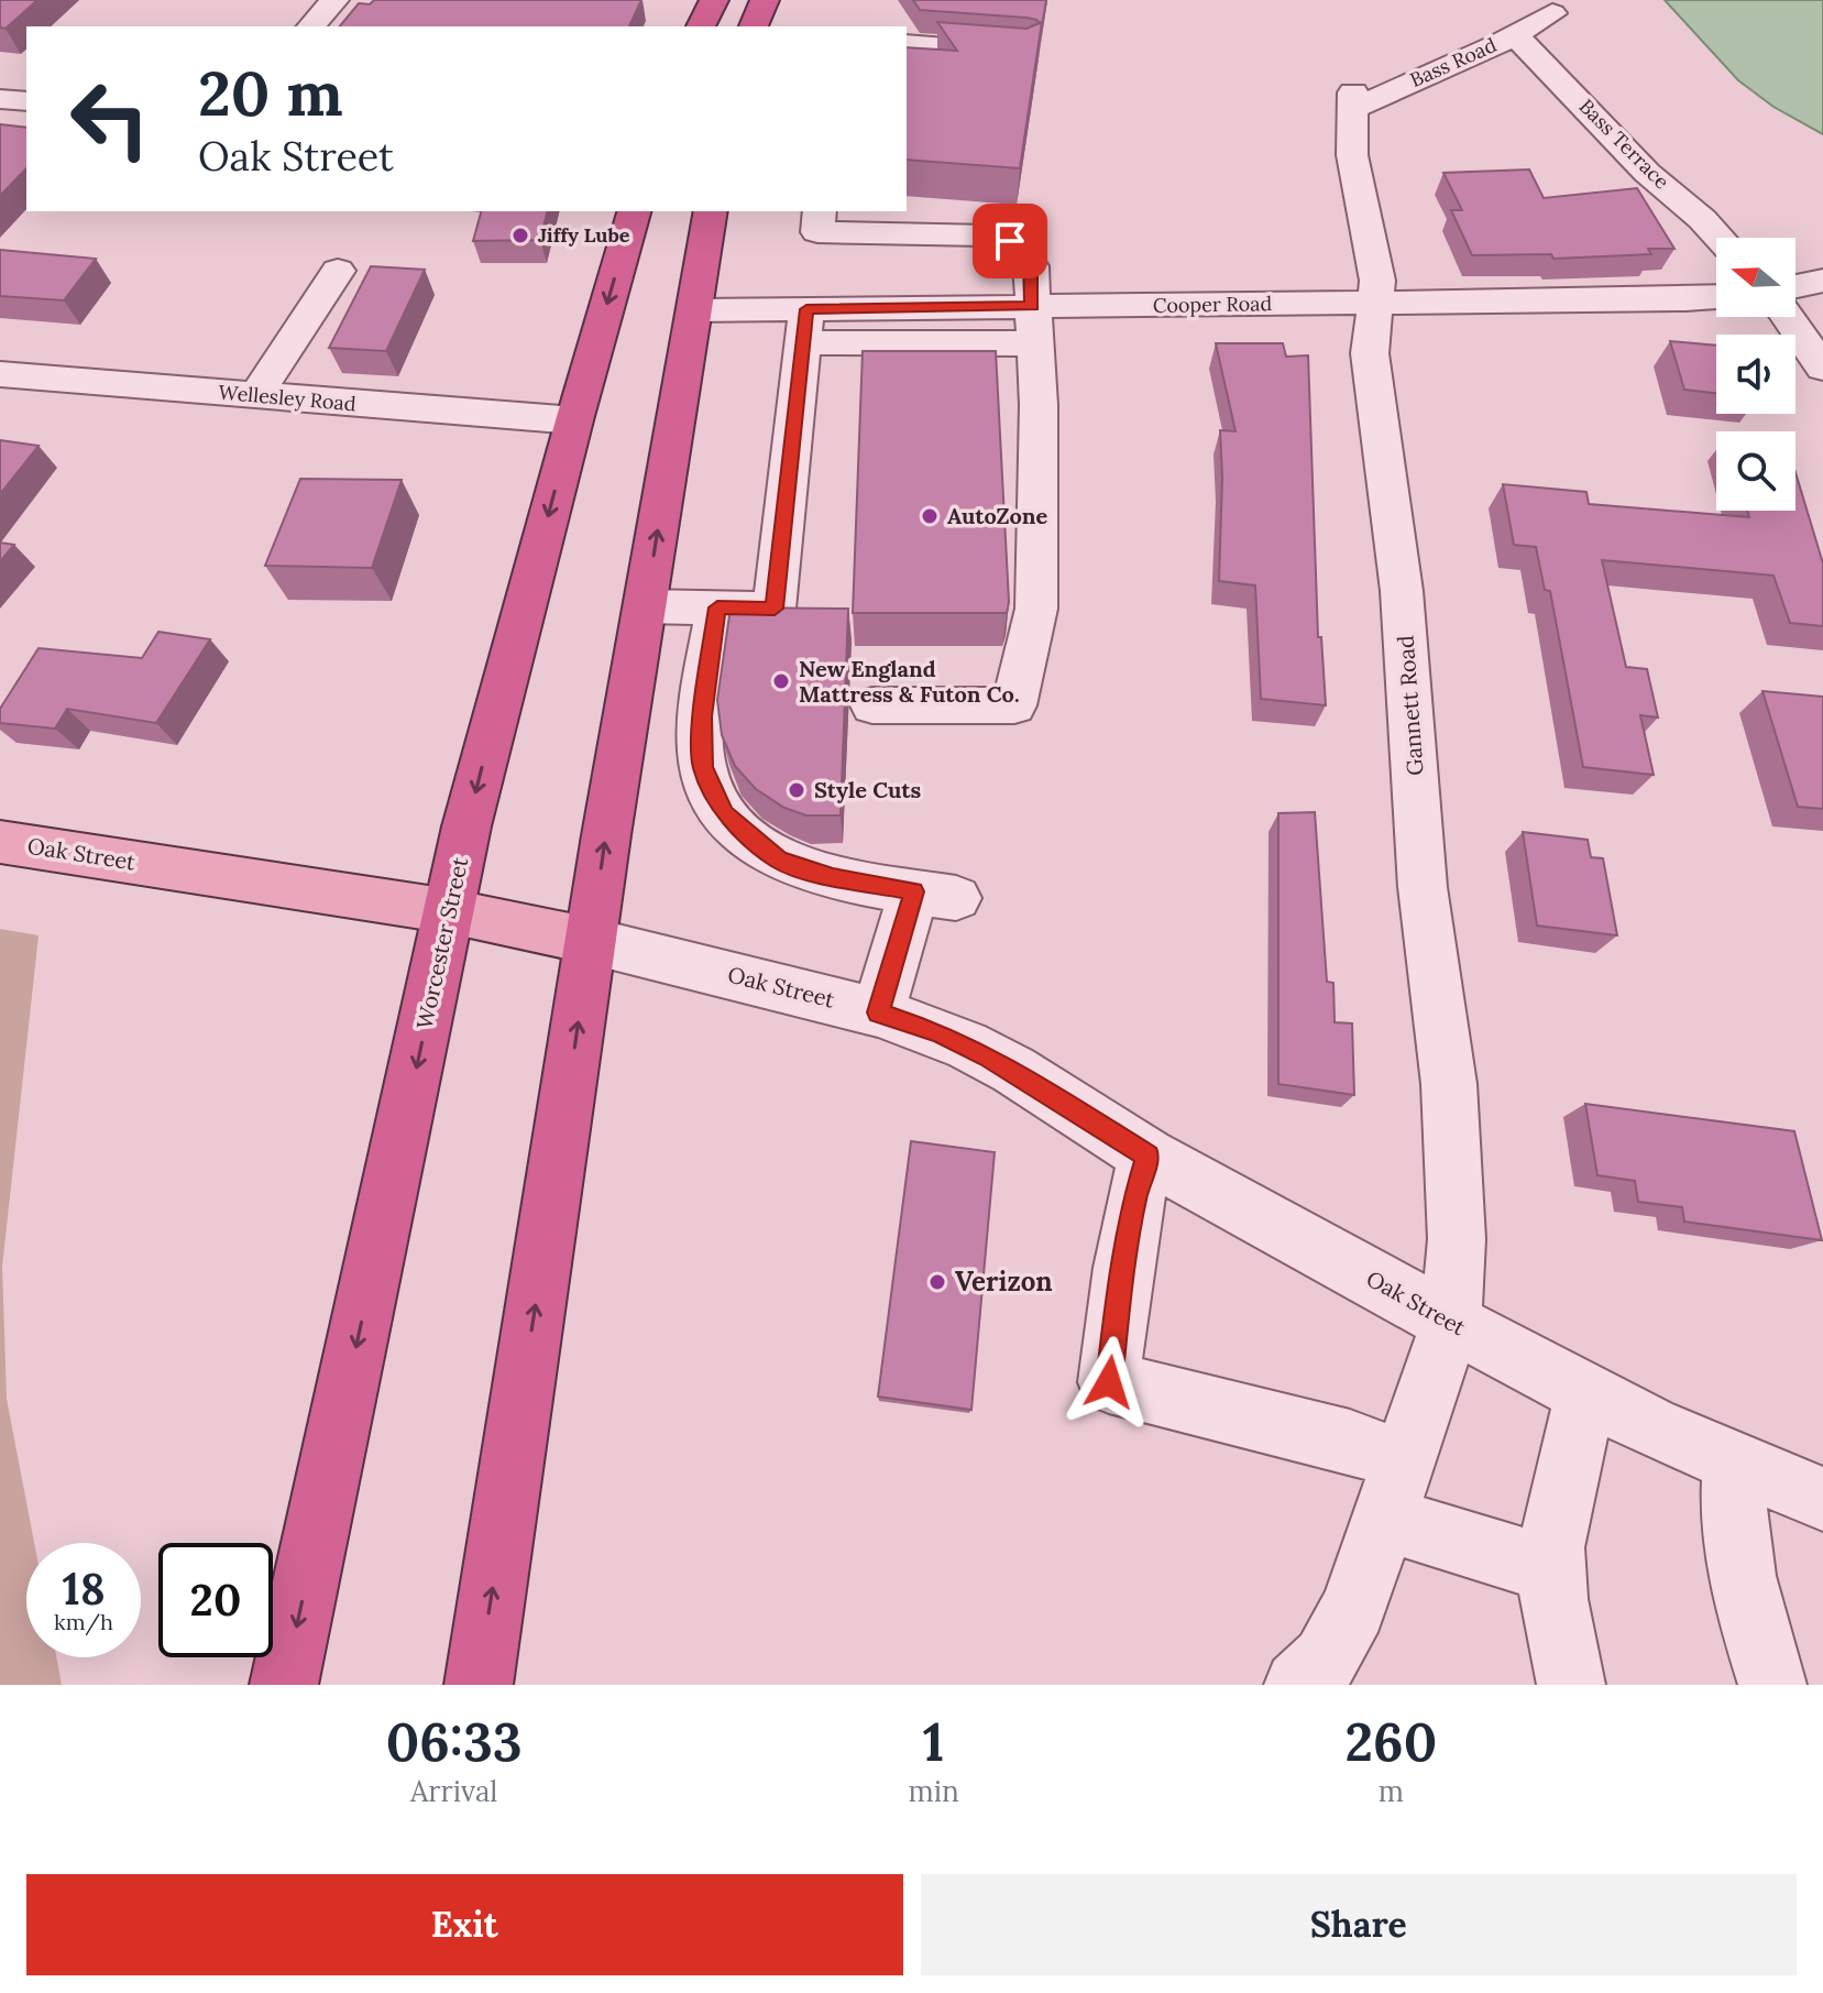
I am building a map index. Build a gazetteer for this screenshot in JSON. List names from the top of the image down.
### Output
{
  "streets": {
    "highway": ["Worcester Street"],
    "main road": ["Oak Street"],
    "street": [
      "Bass Road",
      "Bass Terrace",
      "Cooper Road",
      "Wellesley Road",
      "Gannett Road"
    ]
  },
  "crossings": [
    ["Bass Road", "Bass Terrace"],
    ["Bass Road", "Gannett Road"],
    ["Cooper Road", "Gannett Road"],
    ["Wellesley Road", "Worcester Street"],
    ["Gannett Road", "Oak Street"],
    ["Oak Street", "Worcester Street"]
  ],
  "places": [
    "Jiffy Lube",
    "AutoZone",
    "New England Mattress & Futon Co.",
    "Style Cuts",
    "Verizon"
  ],
  "north": "left",
  "page": {
    "turn": ["20 m", "Oak Street"],
    "speed": "18 km/h",
    "limit": "20",
    "eta": [
      "06:33",
      "Arrival",
      "1",
      "min",
      "260",
      "m"
    ],
    "buttons": ["Exit", "Share"]
  }
}
